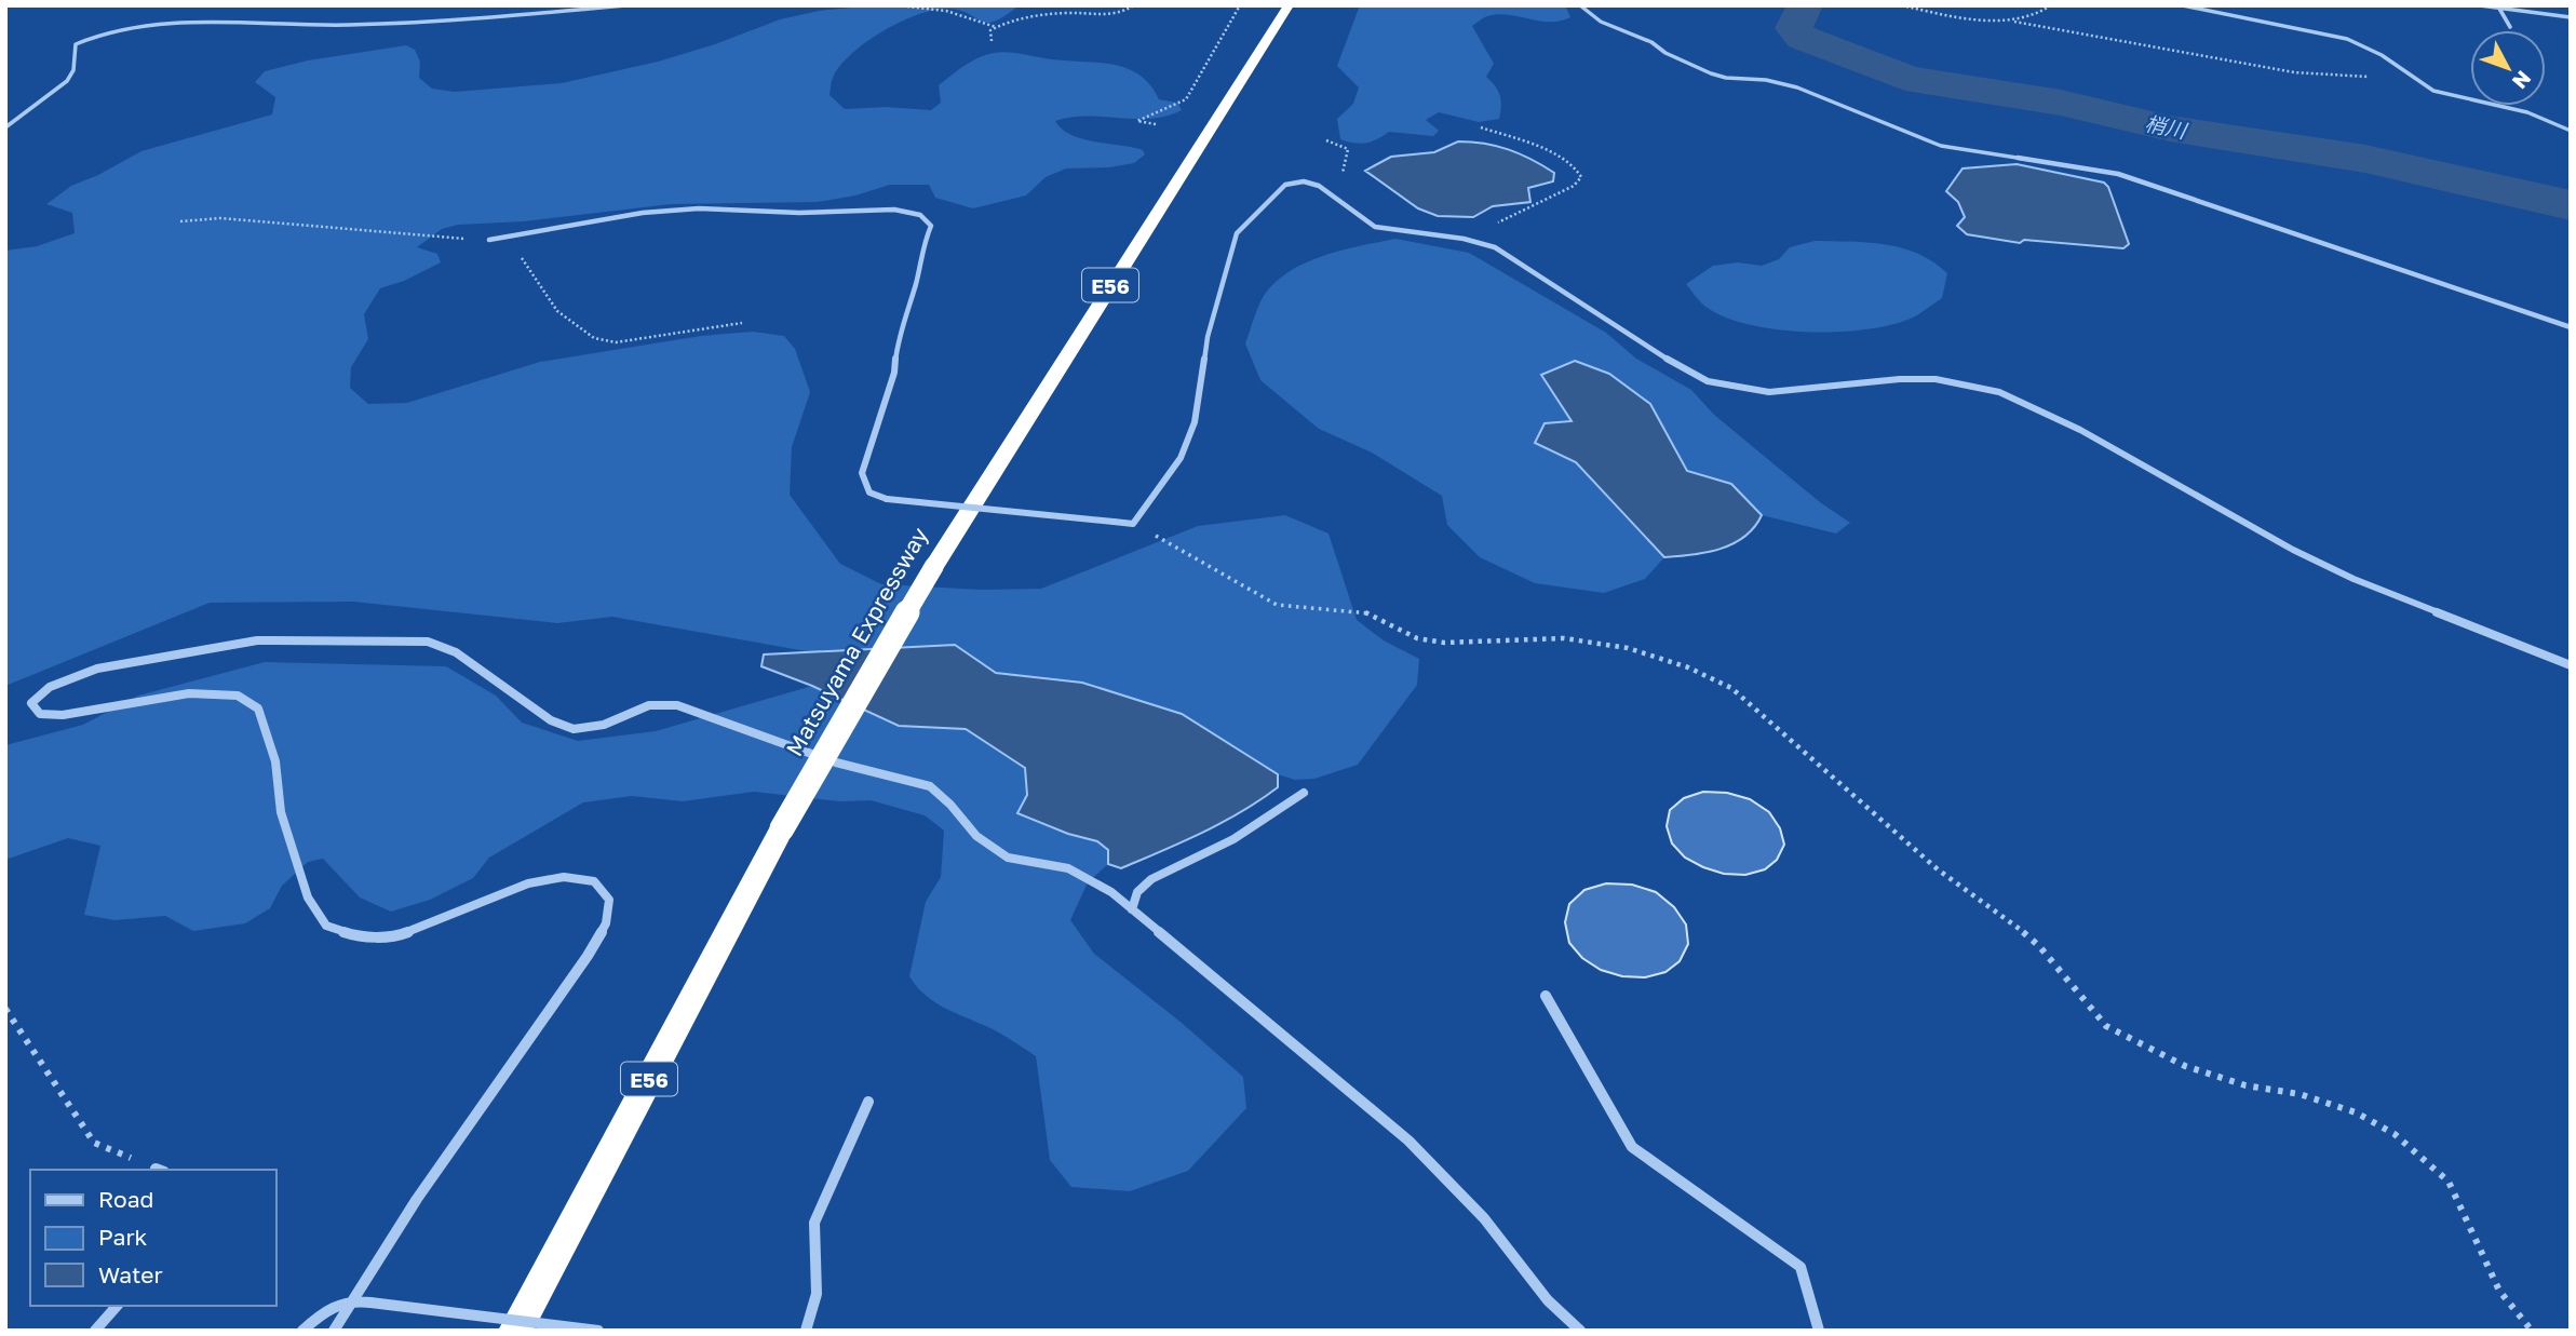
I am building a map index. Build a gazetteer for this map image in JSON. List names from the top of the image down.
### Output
{
  "streets": {
    "highway": ["E56", "Matsuyama Expressway"]
  },
  "water": ["梢川"],
  "legend": ["Road", "Park", "Water"],
  "north": "bottom right"
}
